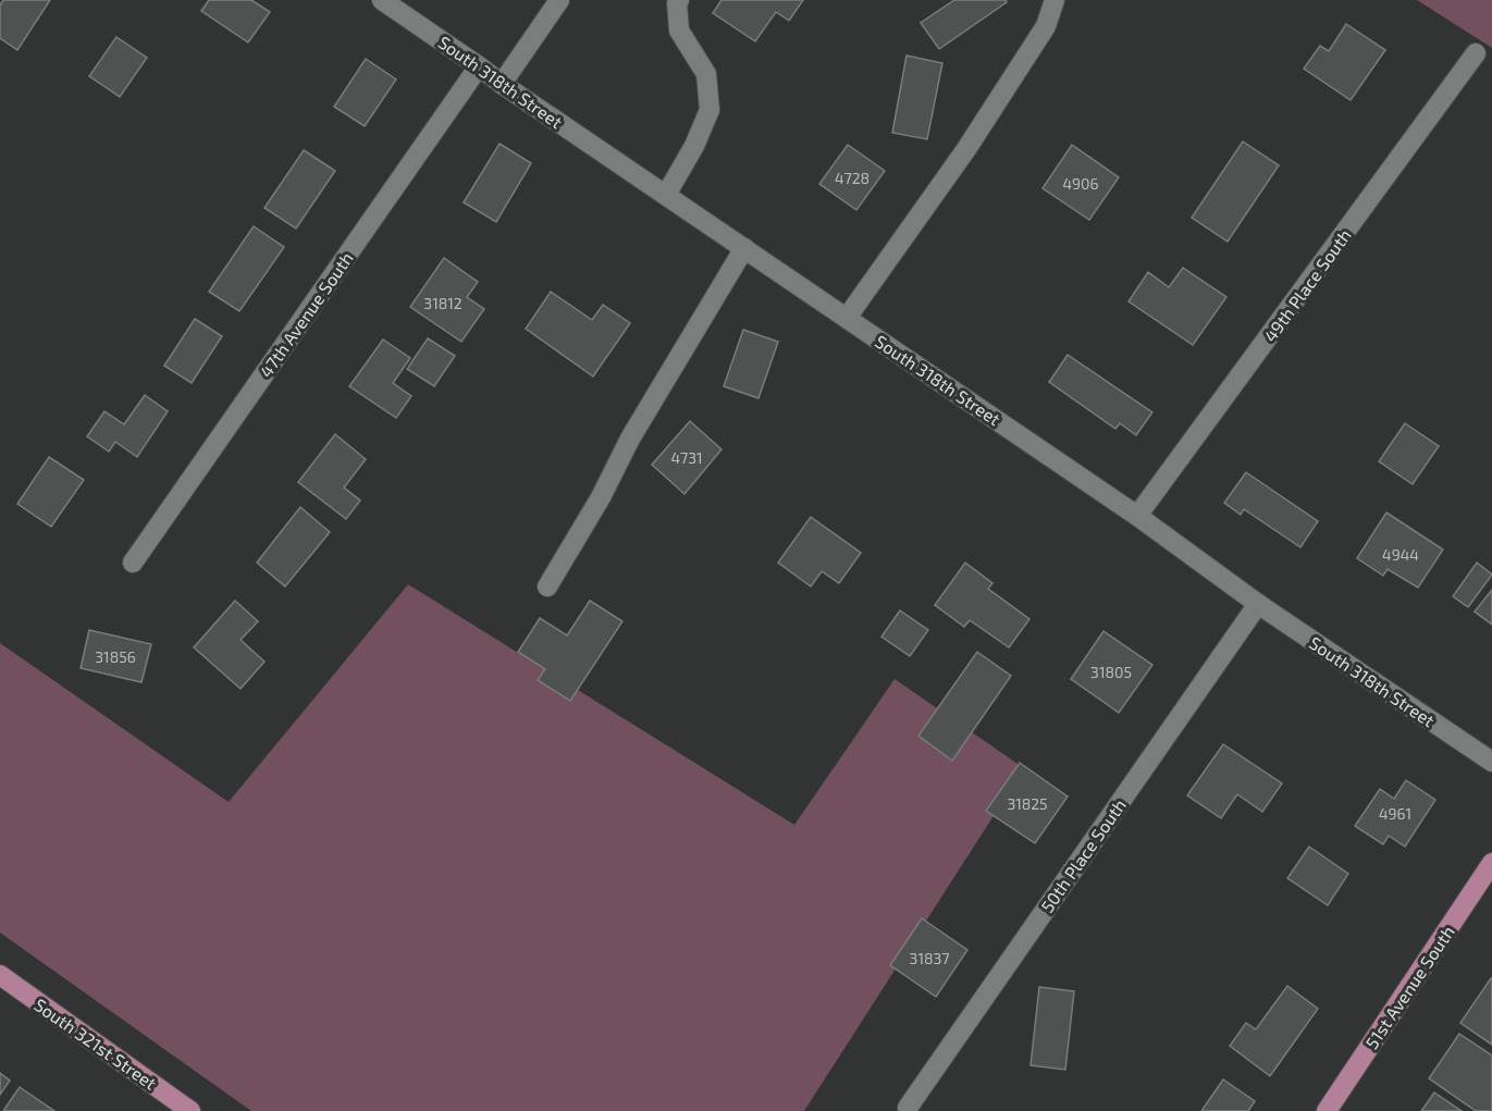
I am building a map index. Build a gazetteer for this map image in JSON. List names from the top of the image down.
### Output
{
  "streets": {
    "main road": ["51st Avenue South", "South 321st Street"],
    "street": [
      "South 318th Street",
      "49th Place South",
      "47th Avenue South",
      "50th Place South"
    ]
  },
  "crossings": [
    ["South 318th Street", "49th Place South"],
    ["South 318th Street", "47th Avenue South"],
    ["South 318th Street", "50th Place South"]
  ],
  "house_numbers": [
    "4728",
    "4906",
    "31812",
    "4731",
    "4944",
    "31856",
    "31805",
    "31825",
    "4961",
    "31837"
  ]
}
